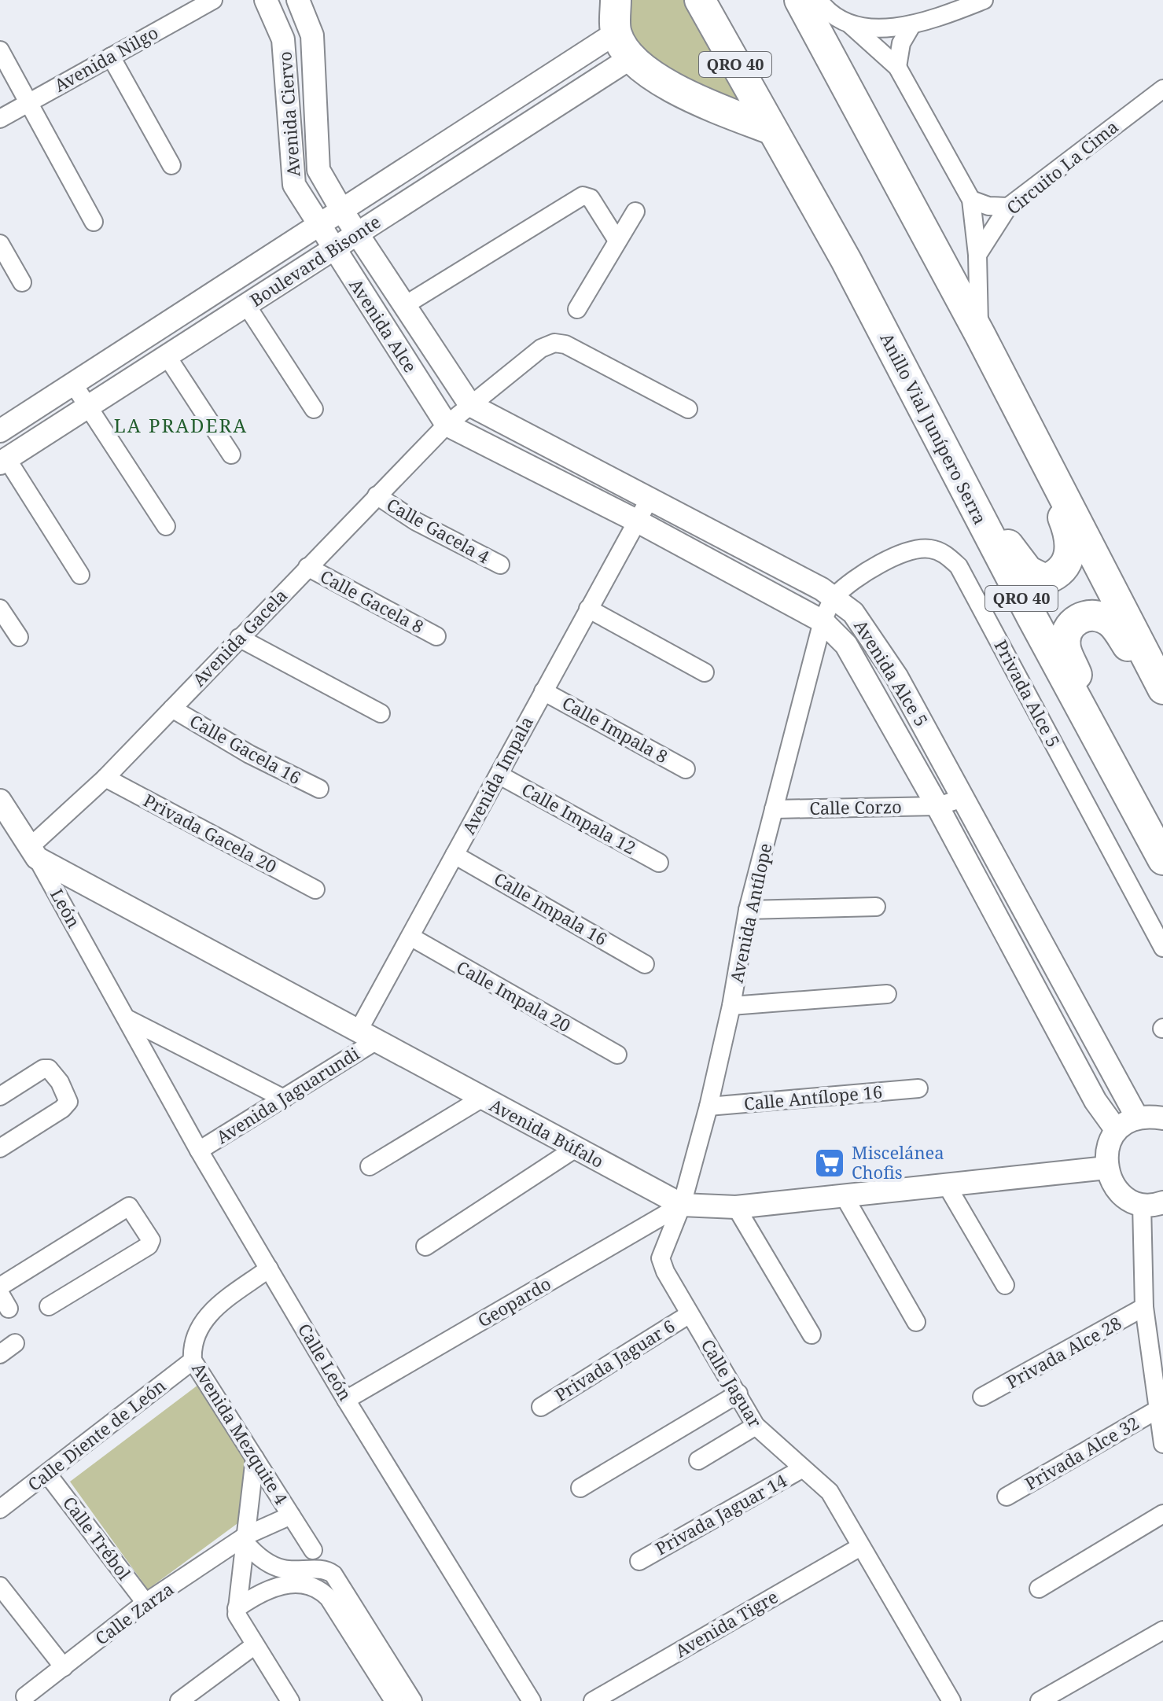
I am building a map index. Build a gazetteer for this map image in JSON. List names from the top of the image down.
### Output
{
  "streets": {
    "highway": ["QRO 40", "Anillo Vial Junípero Serra"],
    "street": [
      "Avenida Nilgo",
      "Avenida Ciervo",
      "Circuito La Cima",
      "Boulevard Bisonte",
      "Avenida Alce",
      "Calle Gacela 4",
      "Calle Gacela 8",
      "Avenida Gacela",
      "Avenida Alce 5",
      "Privada Alce 5",
      "Calle Impala 8",
      "Calle Gacela 16",
      "Avenida Impala",
      "Calle Corzo",
      "Calle Impala 12",
      "Privada Gacela 20",
      "León",
      "Calle Impala 16",
      "Avenida Antílope",
      "Calle Impala 20",
      "Avenida Jaguarundi",
      "Calle Antílope 16",
      "Avenida Búfalo",
      "Geopardo",
      "Privada Alce 28",
      "Privada Jaguar 6",
      "Calle León",
      "Calle Jaguar",
      "Avenida Mezquite 4",
      "Calle Diente de León",
      "Privada Alce 32",
      "Privada Jaguar 14",
      "Calle Trébol",
      "Calle Zarza",
      "Avenida Tigre"
    ]
  },
  "crossings": [
    ["Avenida Ciervo", "Boulevard Bisonte"],
    ["Avenida Ciervo", "Avenida Alce"],
    ["Boulevard Bisonte", "Avenida Alce"],
    ["Avenida Alce", "Avenida Gacela"],
    ["Avenida Alce", "Avenida Alce 5"],
    ["Calle Gacela 4", "Avenida Gacela"],
    ["Calle Gacela 8", "Avenida Gacela"],
    ["Avenida Gacela", "Avenida Alce 5"],
    ["Avenida Gacela", "Calle Gacela 16"],
    ["Avenida Gacela", "Privada Gacela 20"],
    ["Avenida Gacela", "León"],
    ["Avenida Gacela", "Avenida Búfalo"],
    ["Avenida Alce 5", "Privada Alce 5"],
    ["Avenida Alce 5", "Avenida Impala"],
    ["Avenida Alce 5", "Calle Corzo"],
    ["Avenida Alce 5", "Avenida Antílope"],
    ["Privada Alce 5", "Avenida Antílope"],
    ["Calle Impala 8", "Avenida Impala"],
    ["Avenida Impala", "Calle Impala 12"],
    ["Avenida Impala", "Calle Impala 16"],
    ["Avenida Impala", "Calle Impala 20"],
    ["Avenida Impala", "Avenida Jaguarundi"],
    ["Avenida Impala", "Avenida Búfalo"],
    ["Calle Corzo", "Avenida Antílope"],
    ["León", "Avenida Búfalo"],
    ["León", "Calle León"],
    ["Avenida Antílope", "Calle Antílope 16"],
    ["Avenida Antílope", "Avenida Búfalo"],
    ["Avenida Antílope", "Geopardo"],
    ["Avenida Antílope", "Calle Jaguar"],
    ["Avenida Jaguarundi", "Avenida Búfalo"],
    ["Avenida Jaguarundi", "Calle León"],
    ["Avenida Búfalo", "Geopardo"],
    ["Avenida Búfalo", "Calle Jaguar"],
    ["Geopardo", "Calle León"],
    ["Geopardo", "Calle Jaguar"],
    ["Privada Jaguar 6", "Calle Jaguar"],
    ["Calle León", "Avenida Mezquite 4"],
    ["Calle Jaguar", "Privada Jaguar 14"],
    ["Calle Jaguar", "Avenida Tigre"],
    ["Avenida Mezquite 4", "Calle Diente de León"],
    ["Avenida Mezquite 4", "Calle Zarza"],
    ["Calle Diente de León", "Calle Trébol"],
    ["Calle Trébol", "Calle Zarza"]
  ],
  "districts": ["LA PRADERA"],
  "places": {
    "supermarket": ["Miscelánea Chofis"]
  }
}
